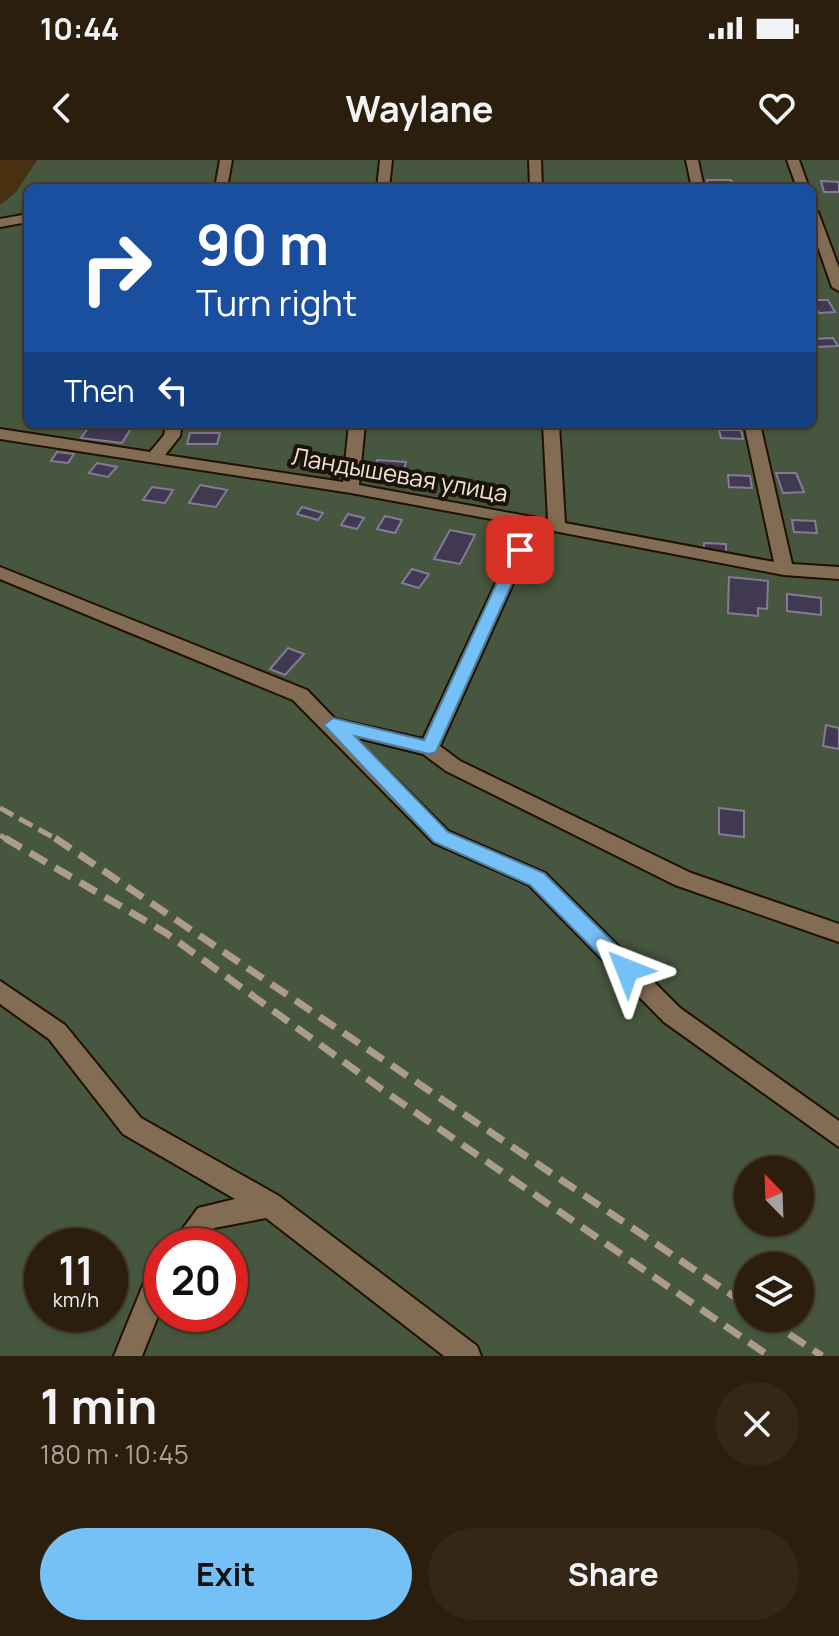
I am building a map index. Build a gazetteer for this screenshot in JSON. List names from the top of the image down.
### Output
{
  "streets": {
    "lane": ["Ландышевая улица"]
  },
  "north": "top left",
  "page": {
    "status": "10:44",
    "header": "Waylane",
    "turn": ["90 m", "Turn right"],
    "then": "Then",
    "speed": "11 km/h",
    "limit": "20",
    "heading": ["1 min", "180 m · 10:45"],
    "buttons": ["Exit", "Share"]
  }
}
